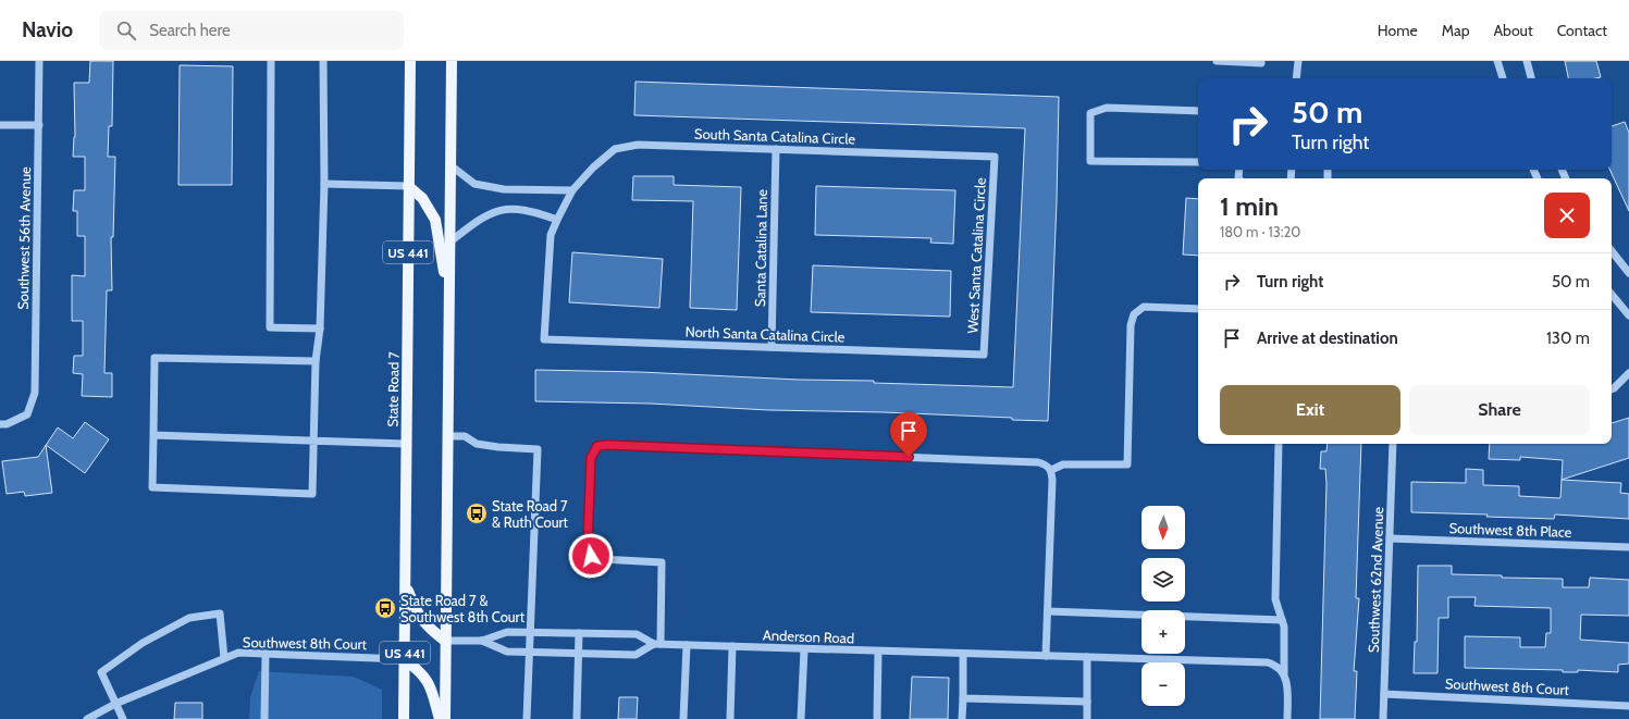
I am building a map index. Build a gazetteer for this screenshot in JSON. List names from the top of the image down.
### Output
{
  "streets": {
    "main road": ["US 441", "State Road 7"],
    "street": [
      "South Santa Catalina Circle",
      "Southwest 56th Avenue",
      "Santa Catalina Lane",
      "West Santa Catalina Circle",
      "North Santa Catalina Circle",
      "Southwest 8th Place",
      "Southwest 62nd Avenue",
      "Anderson Road",
      "Southwest 8th Court"
    ]
  },
  "crossings": [
    ["South Santa Catalina Circle", "Santa Catalina Lane"],
    ["South Santa Catalina Circle", "West Santa Catalina Circle"],
    ["South Santa Catalina Circle", "North Santa Catalina Circle"],
    ["Santa Catalina Lane", "North Santa Catalina Circle"],
    ["US 441", "Anderson Road"],
    ["West Santa Catalina Circle", "North Santa Catalina Circle"],
    ["State Road 7", "Southwest 8th Court"],
    ["Southwest 8th Place", "Southwest 62nd Avenue"],
    ["Southwest 62nd Avenue", "Southwest 8th Court"]
  ],
  "places": {
    "bus stop": ["State Road 7 & Ruth Court", "State Road 7 & Southwest 8th Court"]
  },
  "north": "bottom",
  "page": {
    "header": "Navio",
    "search": "Search here",
    "nav": [
      "Home",
      "Map",
      "About",
      "Contact"
    ],
    "turn": ["50 m", "Turn right"],
    "heading": ["1 min", "180 m · 13:20"],
    "list": [
      {
        "name": "Turn right",
        "value": "50 m"
      },
      {
        "name": "Arrive at destination",
        "value": "130 m"
      }
    ],
    "buttons": ["Exit", "Share"],
    "map_buttons": ["+", "−"]
  }
}
